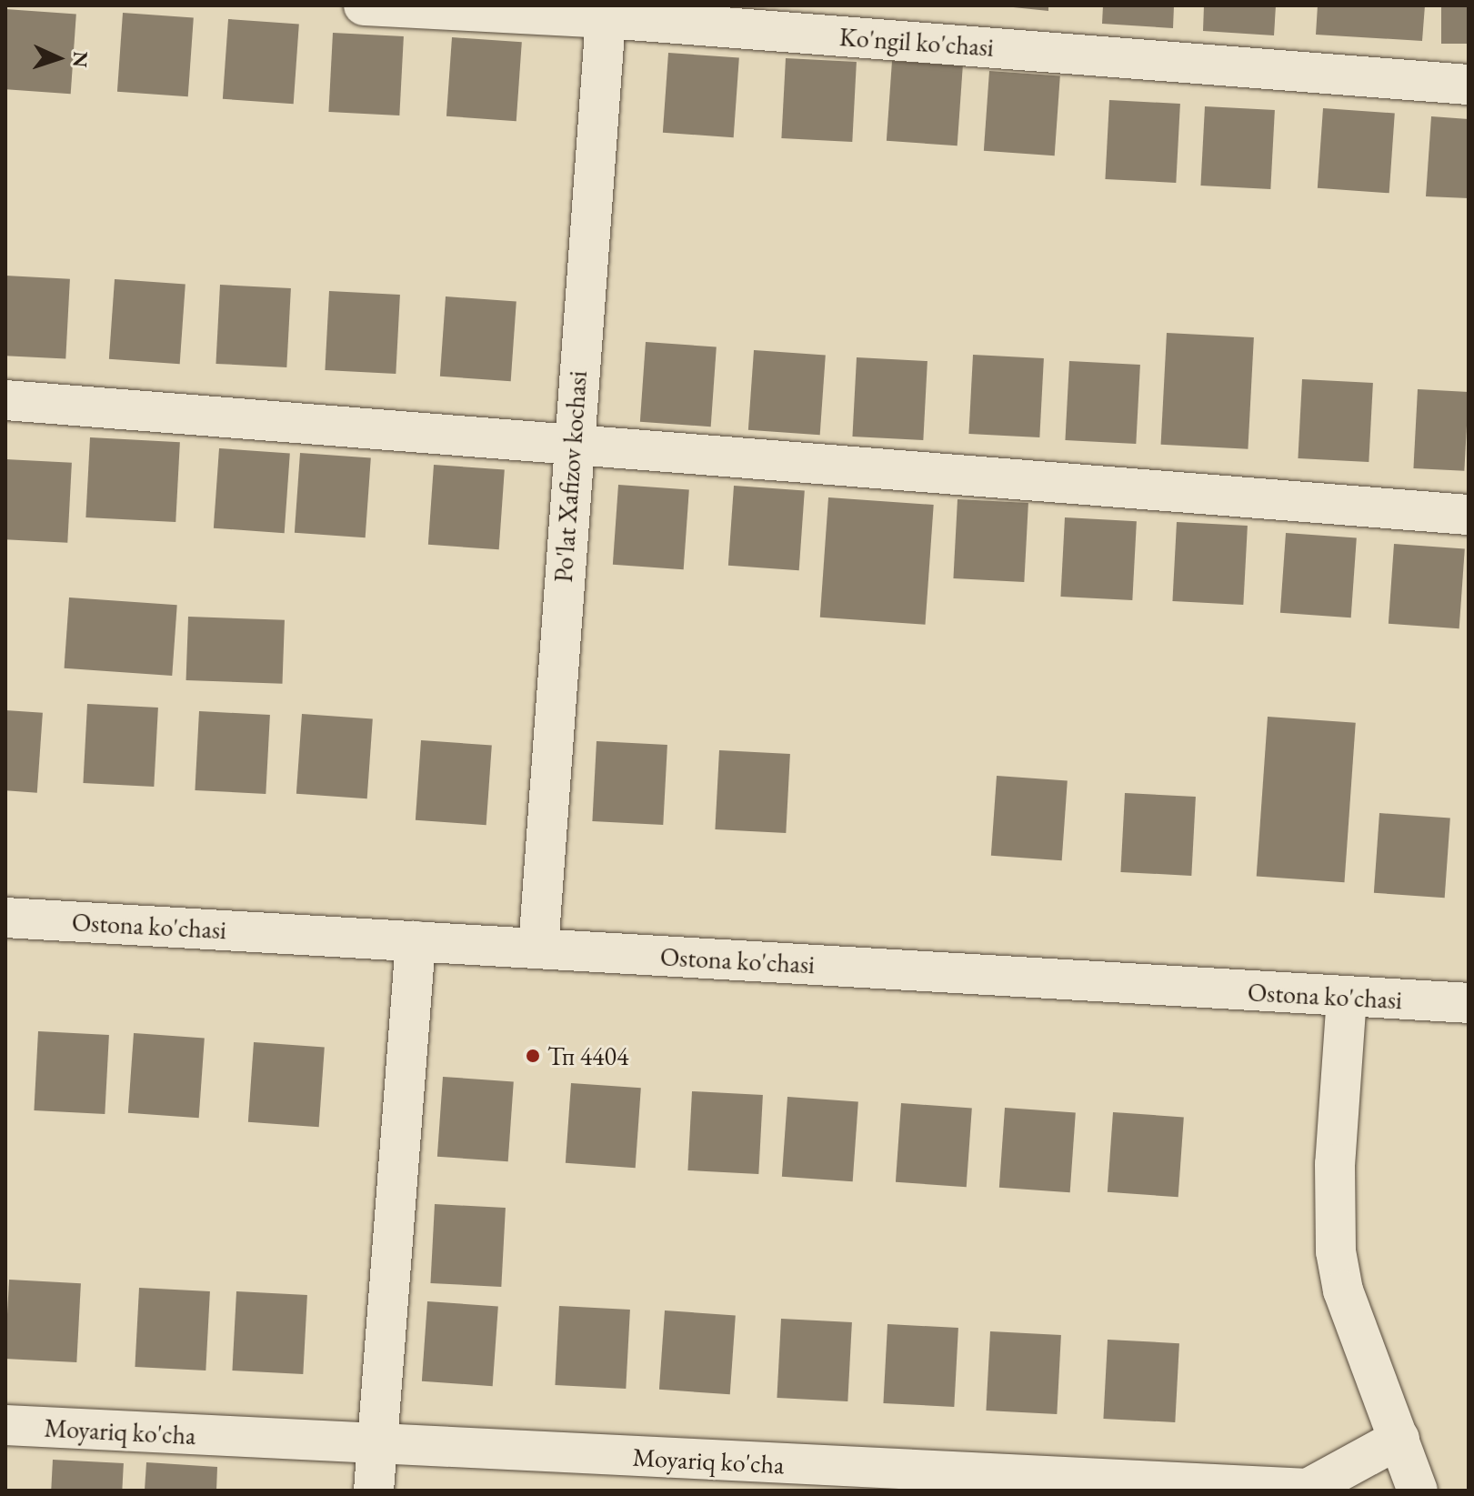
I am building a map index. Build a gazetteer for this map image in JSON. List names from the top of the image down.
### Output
{
  "streets": {
    "street": [
      "Ko'ngil ko'chasi",
      "Po'lat Xafizov kochasi",
      "Ostona ko'chasi",
      "Moyariq ko'cha"
    ]
  },
  "crossings": [
    ["Ko'ngil ko'chasi", "Po'lat Xafizov kochasi"],
    ["Po'lat Xafizov kochasi", "Ostona ko'chasi"]
  ],
  "places": ["Тп 4404"],
  "north": "right"
}
